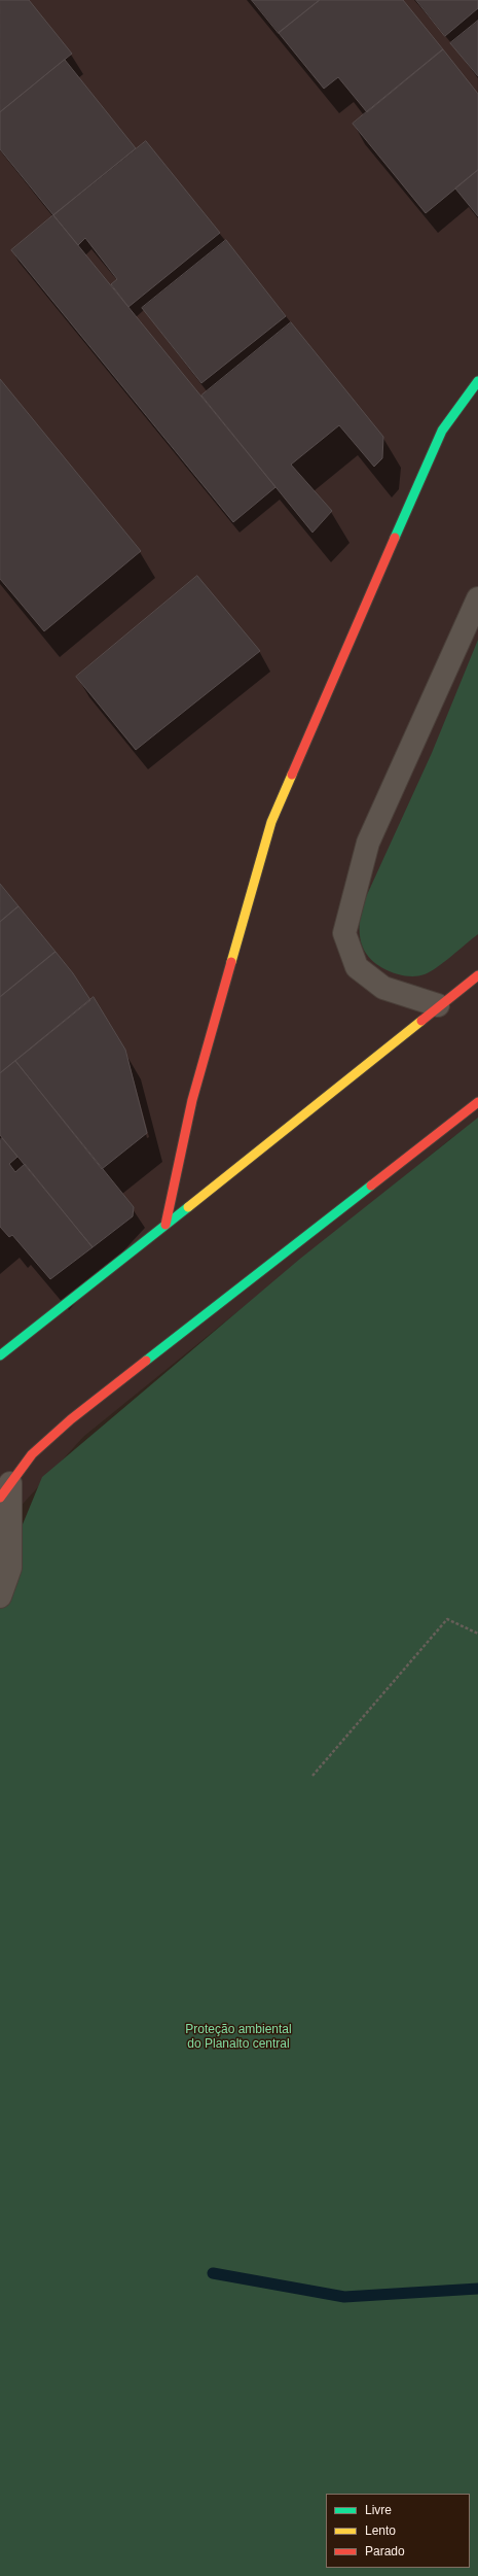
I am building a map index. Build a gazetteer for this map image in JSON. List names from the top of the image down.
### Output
{
  "parks": ["Proteção ambiental do Planalto central"],
  "legend": ["Livre", "Lento", "Parado"]
}
